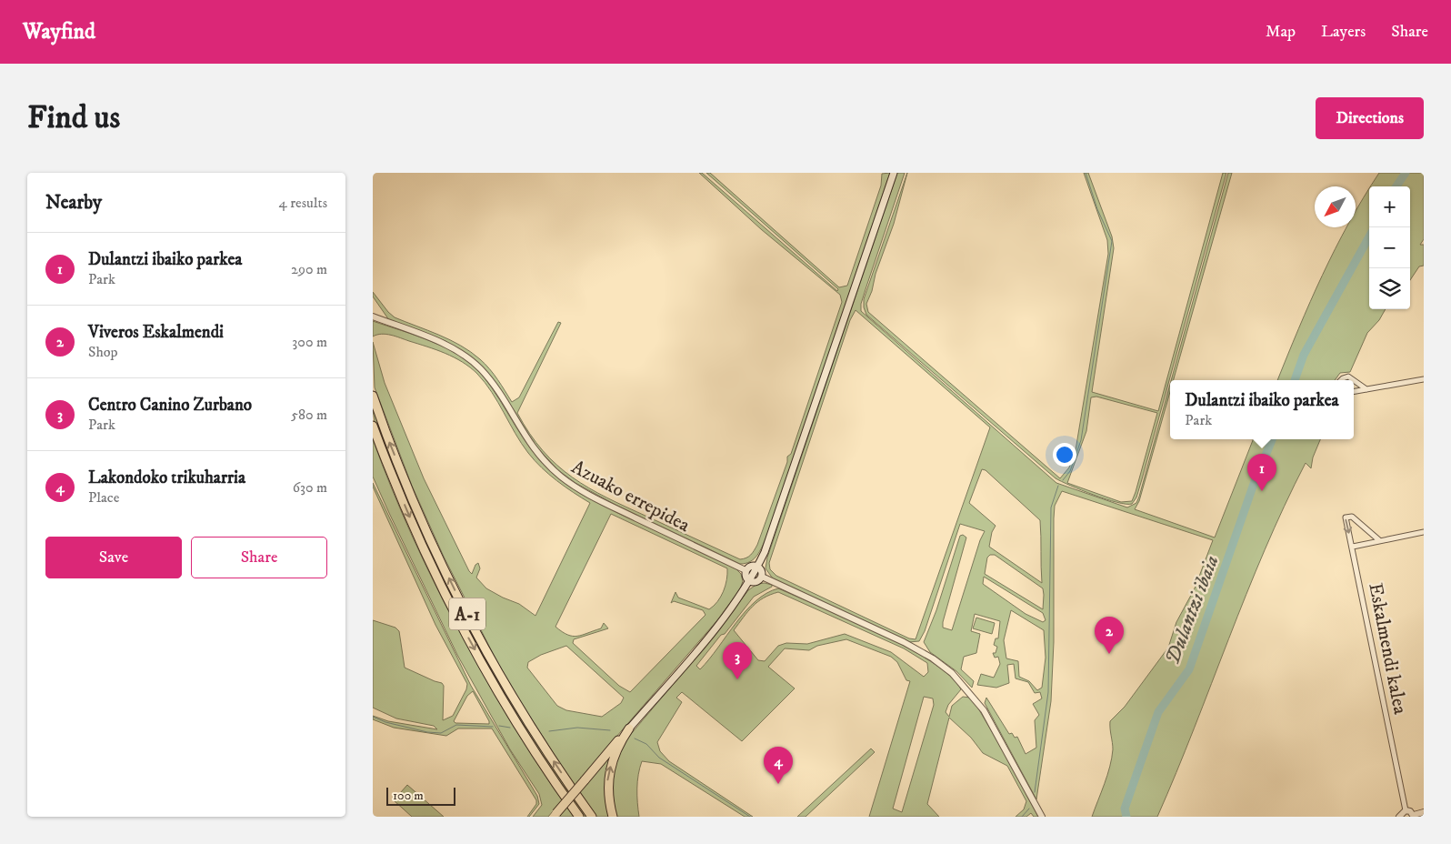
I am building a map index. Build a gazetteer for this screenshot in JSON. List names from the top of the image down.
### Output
{
  "streets": {
    "highway": ["A-1"],
    "street": ["Azuako errepidea", "Eskalmendi kalea"]
  },
  "water": ["Dulantzi ibaia"],
  "scale_bar": "100 m",
  "north": "bottom left",
  "page": {
    "header": "Wayfind",
    "nav": ["Map", "Layers", "Share"],
    "buttons": [
      "Directions",
      ["Save", "Share"]
    ],
    "title": "Find us",
    "heading": ["Nearby", "4 results"],
    "map_buttons": ["+", "−"],
    "list": [
      {
        "mark": "1",
        "name": "Dulantzi ibaiko parkea",
        "note": "Park",
        "value": "290 m"
      },
      {
        "mark": "2",
        "name": "Viveros Eskalmendi",
        "note": "Shop",
        "value": "300 m"
      },
      {
        "mark": "3",
        "name": "Centro Canino Zurbano",
        "note": "Park",
        "value": "580 m"
      },
      {
        "mark": "4",
        "name": "Lakondoko trikuharria",
        "note": "Place",
        "value": "630 m"
      }
    ],
    "popup": ["Dulantzi ibaiko parkea", "Park"],
    "pins": [
      "1",
      "2",
      "3",
      "4"
    ],
    "scale": "100 m"
  }
}
